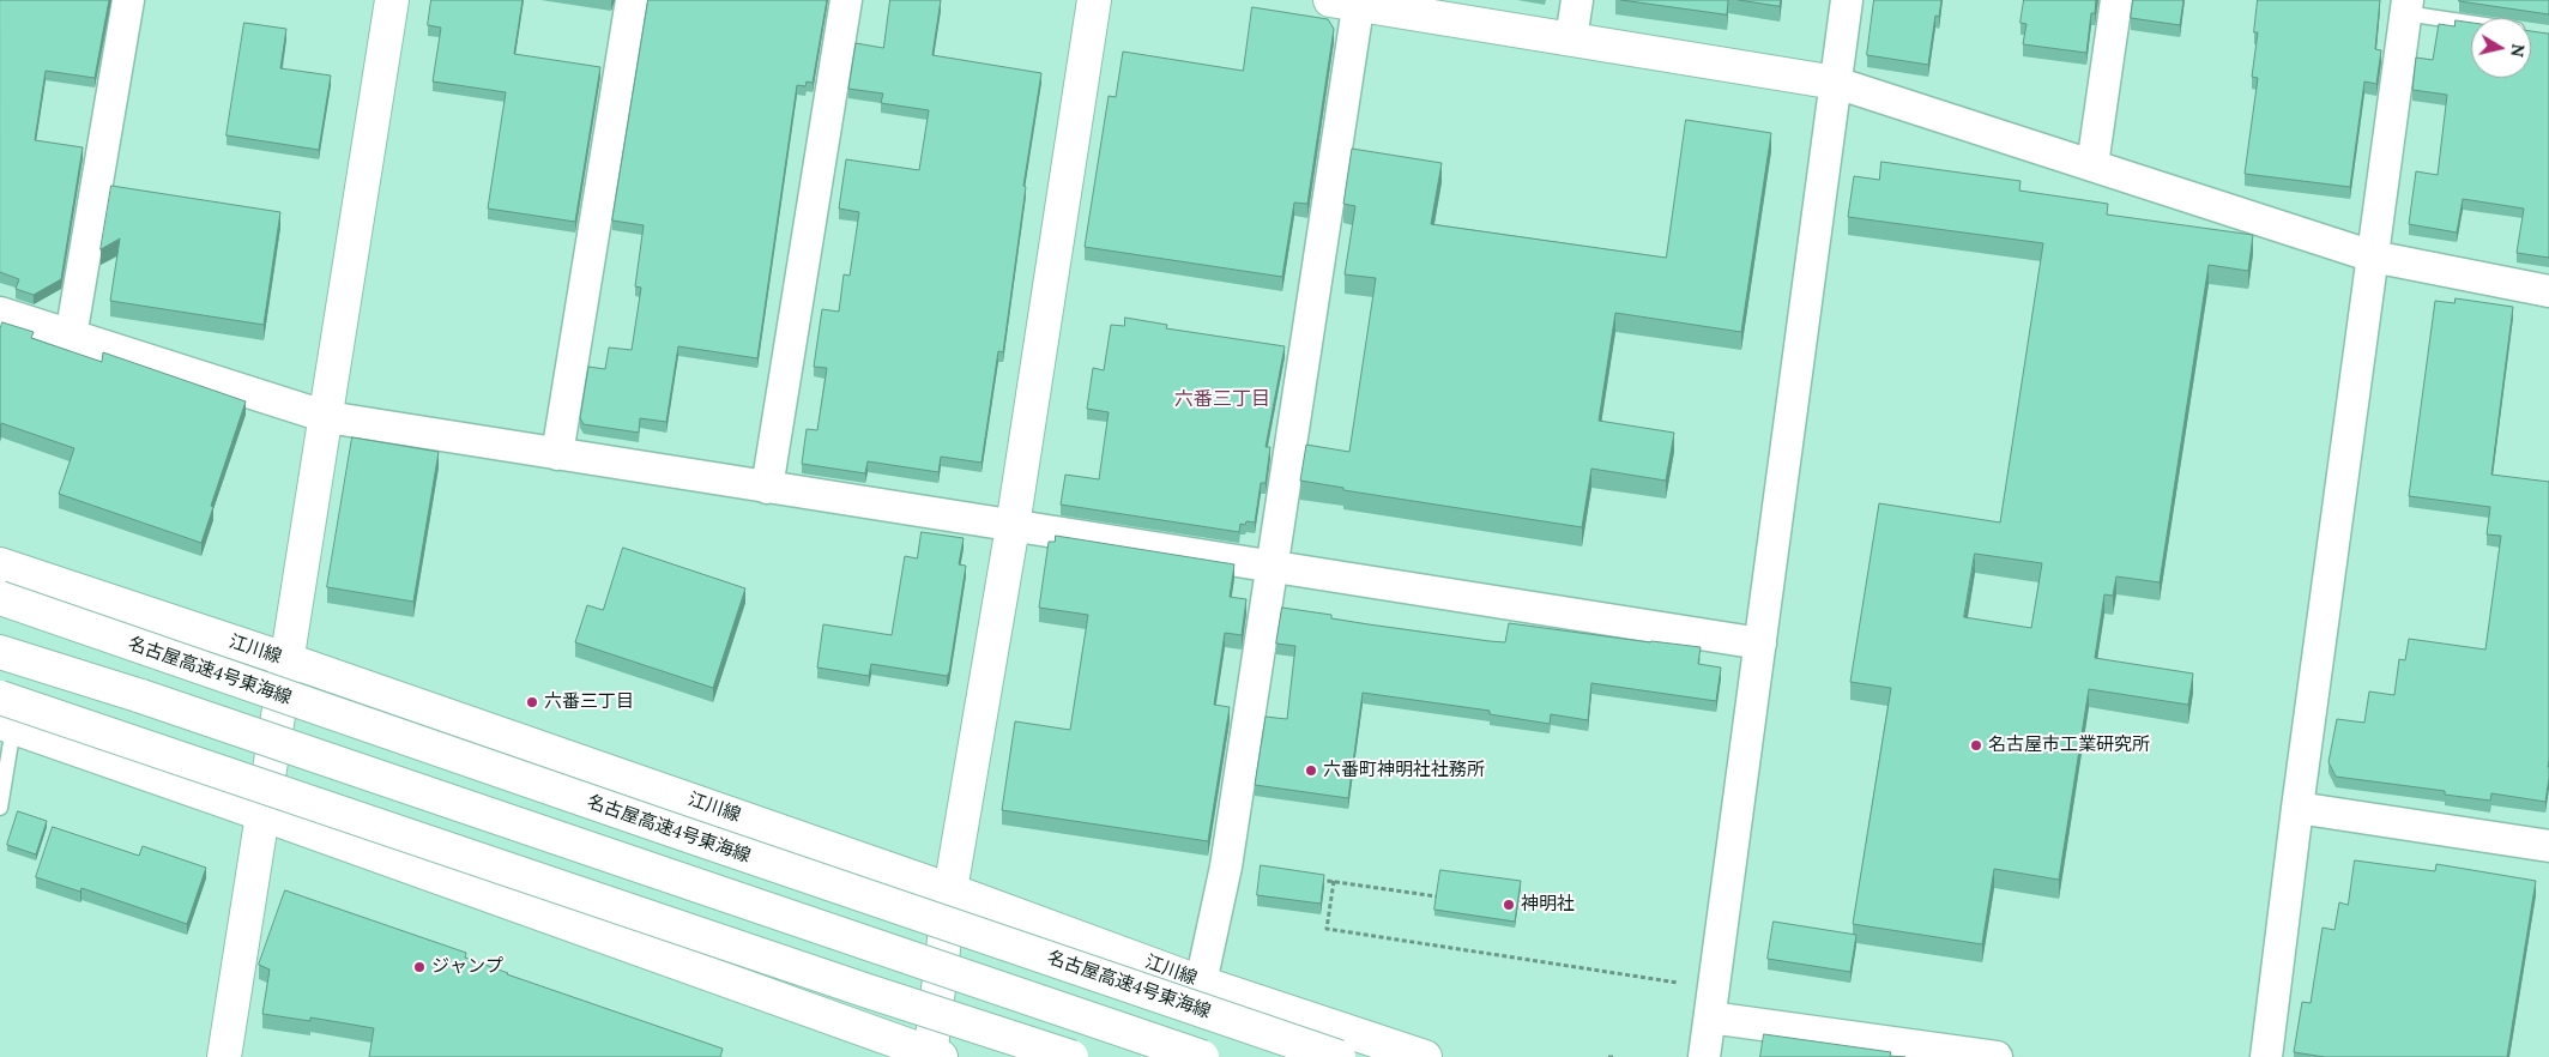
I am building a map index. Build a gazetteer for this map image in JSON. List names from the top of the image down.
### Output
{
  "streets": {
    "main road": ["江川線", "名古屋高速4号東海線"]
  },
  "districts": ["六番三丁目"],
  "places": [
    "六番三丁目",
    "名古屋市工業研究所",
    "六番町神明社社務所",
    "神明社",
    "ジャンプ"
  ],
  "north": "right"
}
